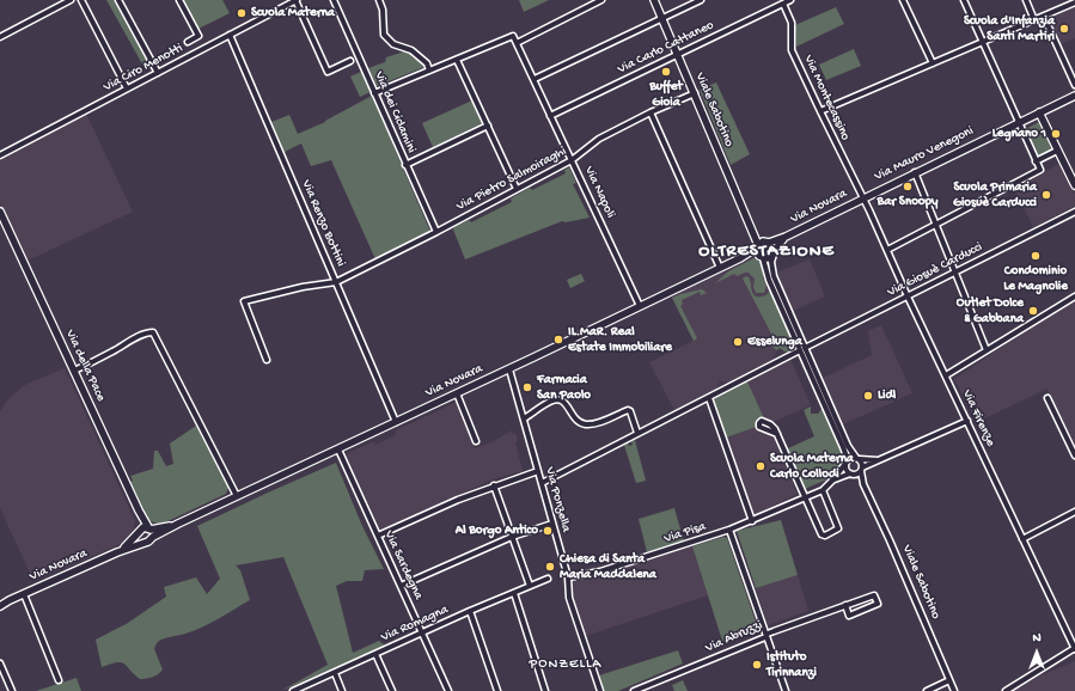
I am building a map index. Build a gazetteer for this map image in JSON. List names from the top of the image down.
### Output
{
  "streets": {
    "street": [
      "Via Carlo Cattaneo",
      "Via Ciro Menotti",
      "Via Montecassino",
      "Viale Sabotino",
      "Via dei Ciclamini",
      "Via Mauro Venegoni",
      "Via Pietro Salmoiraghi",
      "Via Napoli",
      "Via Novara",
      "Via Renzo Bottini",
      "Via Giosuè Carducci",
      "Via della Pace",
      "Via Firenze",
      "Via Ponzella",
      "Via Pisa",
      "Via Sardegna",
      "Via Romagna",
      "Via Abruzzi"
    ]
  },
  "crossings": [
    ["Via Carlo Cattaneo", "Via Montecassino"],
    ["Via Carlo Cattaneo", "Viale Sabotino"],
    ["Via Carlo Cattaneo", "Via Napoli"],
    ["Via Ciro Menotti", "Via Renzo Bottini"],
    ["Via Montecassino", "Via Mauro Venegoni"],
    ["Via Montecassino", "Via Novara"],
    ["Via Montecassino", "Via Firenze"],
    ["Viale Sabotino", "Via Pietro Salmoiraghi"],
    ["Viale Sabotino", "Via Novara"],
    ["Viale Sabotino", "Via Pisa"],
    ["Via dei Ciclamini", "Via Pietro Salmoiraghi"],
    ["Via Mauro Venegoni", "Via Novara"],
    ["Via Mauro Venegoni", "Via Firenze"],
    ["Via Pietro Salmoiraghi", "Via Napoli"],
    ["Via Pietro Salmoiraghi", "Via Renzo Bottini"],
    ["Via Napoli", "Via Novara"],
    ["Via Novara", "Via Renzo Bottini"],
    ["Via Novara", "Via della Pace"],
    ["Via Novara", "Via Firenze"],
    ["Via Novara", "Via Ponzella"],
    ["Via Novara", "Via Sardegna"],
    ["Via Giosuè Carducci", "Via Firenze"],
    ["Via Giosuè Carducci", "Via Ponzella"],
    ["Via Ponzella", "Via Pisa"],
    ["Via Sardegna", "Via Romagna"]
  ],
  "districts": ["OLTRESTAZIONE", "PONZELLA"],
  "places": [
    "Scuola Materna",
    "Scuola d'Infanzia Santi Martiri",
    "Buffet Gioia",
    "Legnano 1",
    "Bar Snoopy",
    "Scuola Primaria Giosuè Carducci",
    "Condominio Le Magnolie",
    "Outlet Dolce & Gabbana",
    "IL.MaR. Real Estate Immobiliare",
    "Esselunga",
    "Farmacia San Paolo",
    "Lidl",
    "Scuola Materna Carlo Collodi",
    "Al Borgo Antico",
    "Chiesa di Santa Maria Maddalena",
    "Istituto Tirinnanzi"
  ],
  "north": "top"
}
